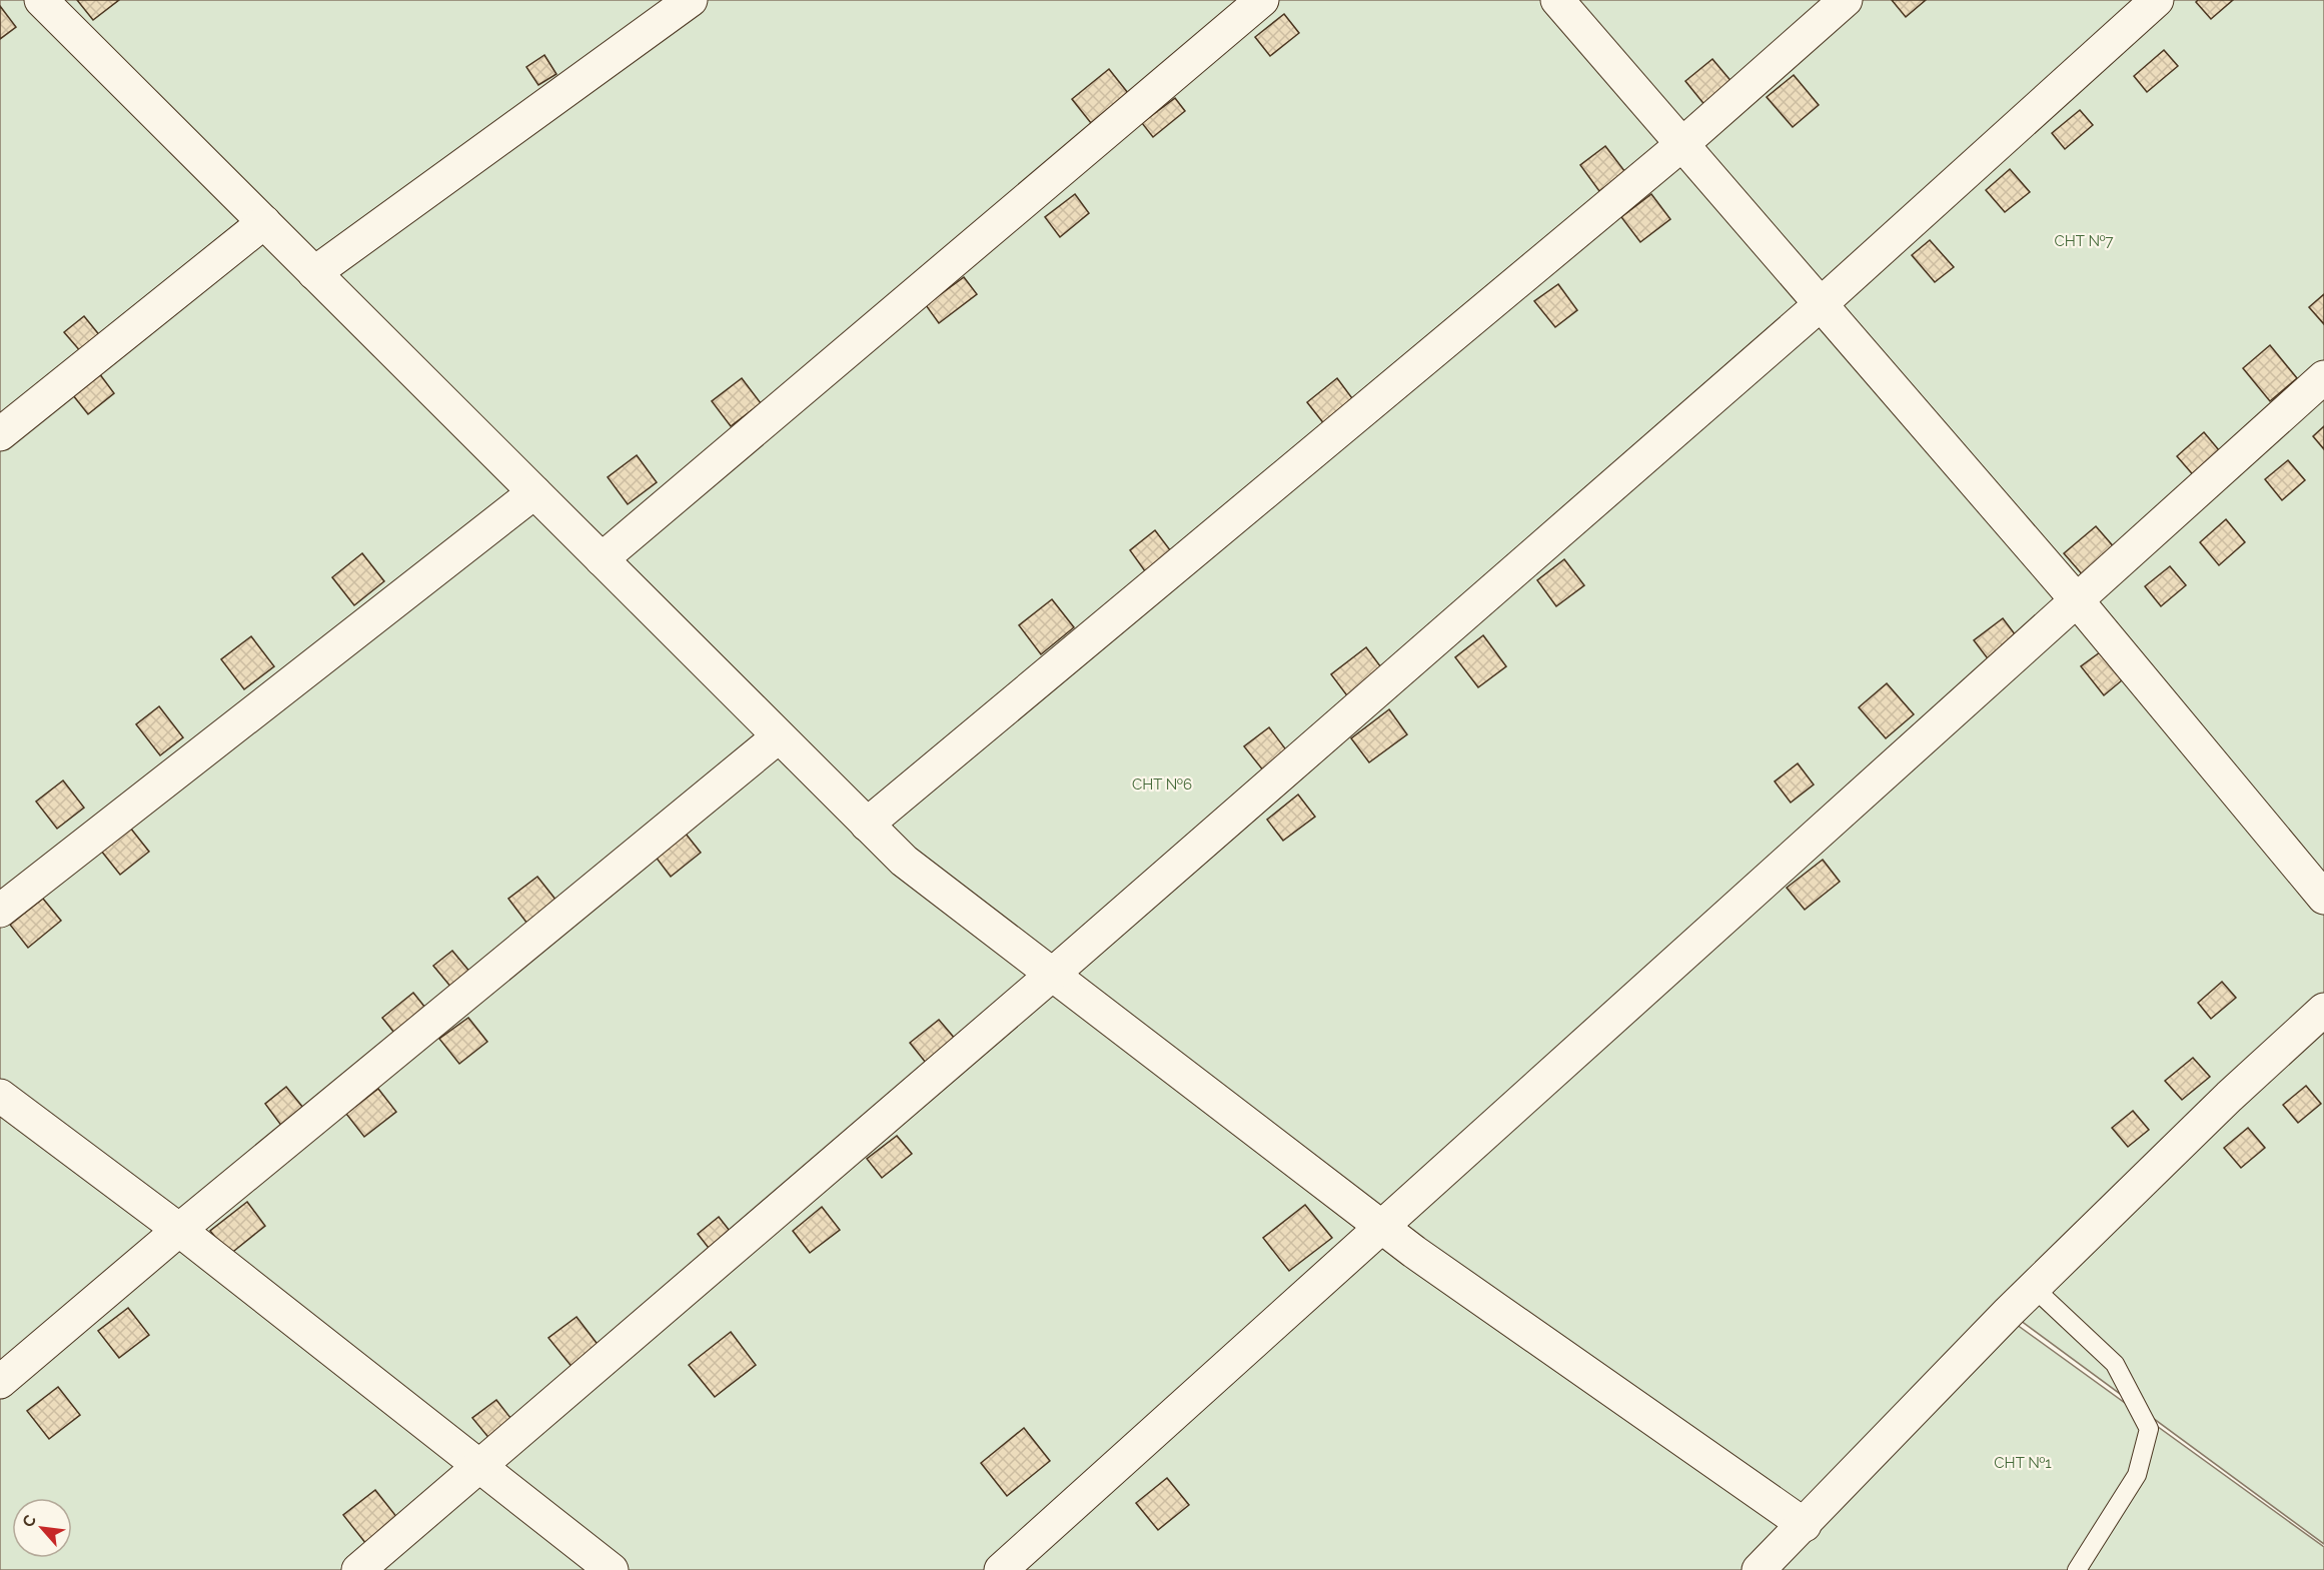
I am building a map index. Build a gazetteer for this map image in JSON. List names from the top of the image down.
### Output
{
  "parks": ["СНТ №7", "СНТ №6", "СНТ №1"],
  "north": "top left"
}
